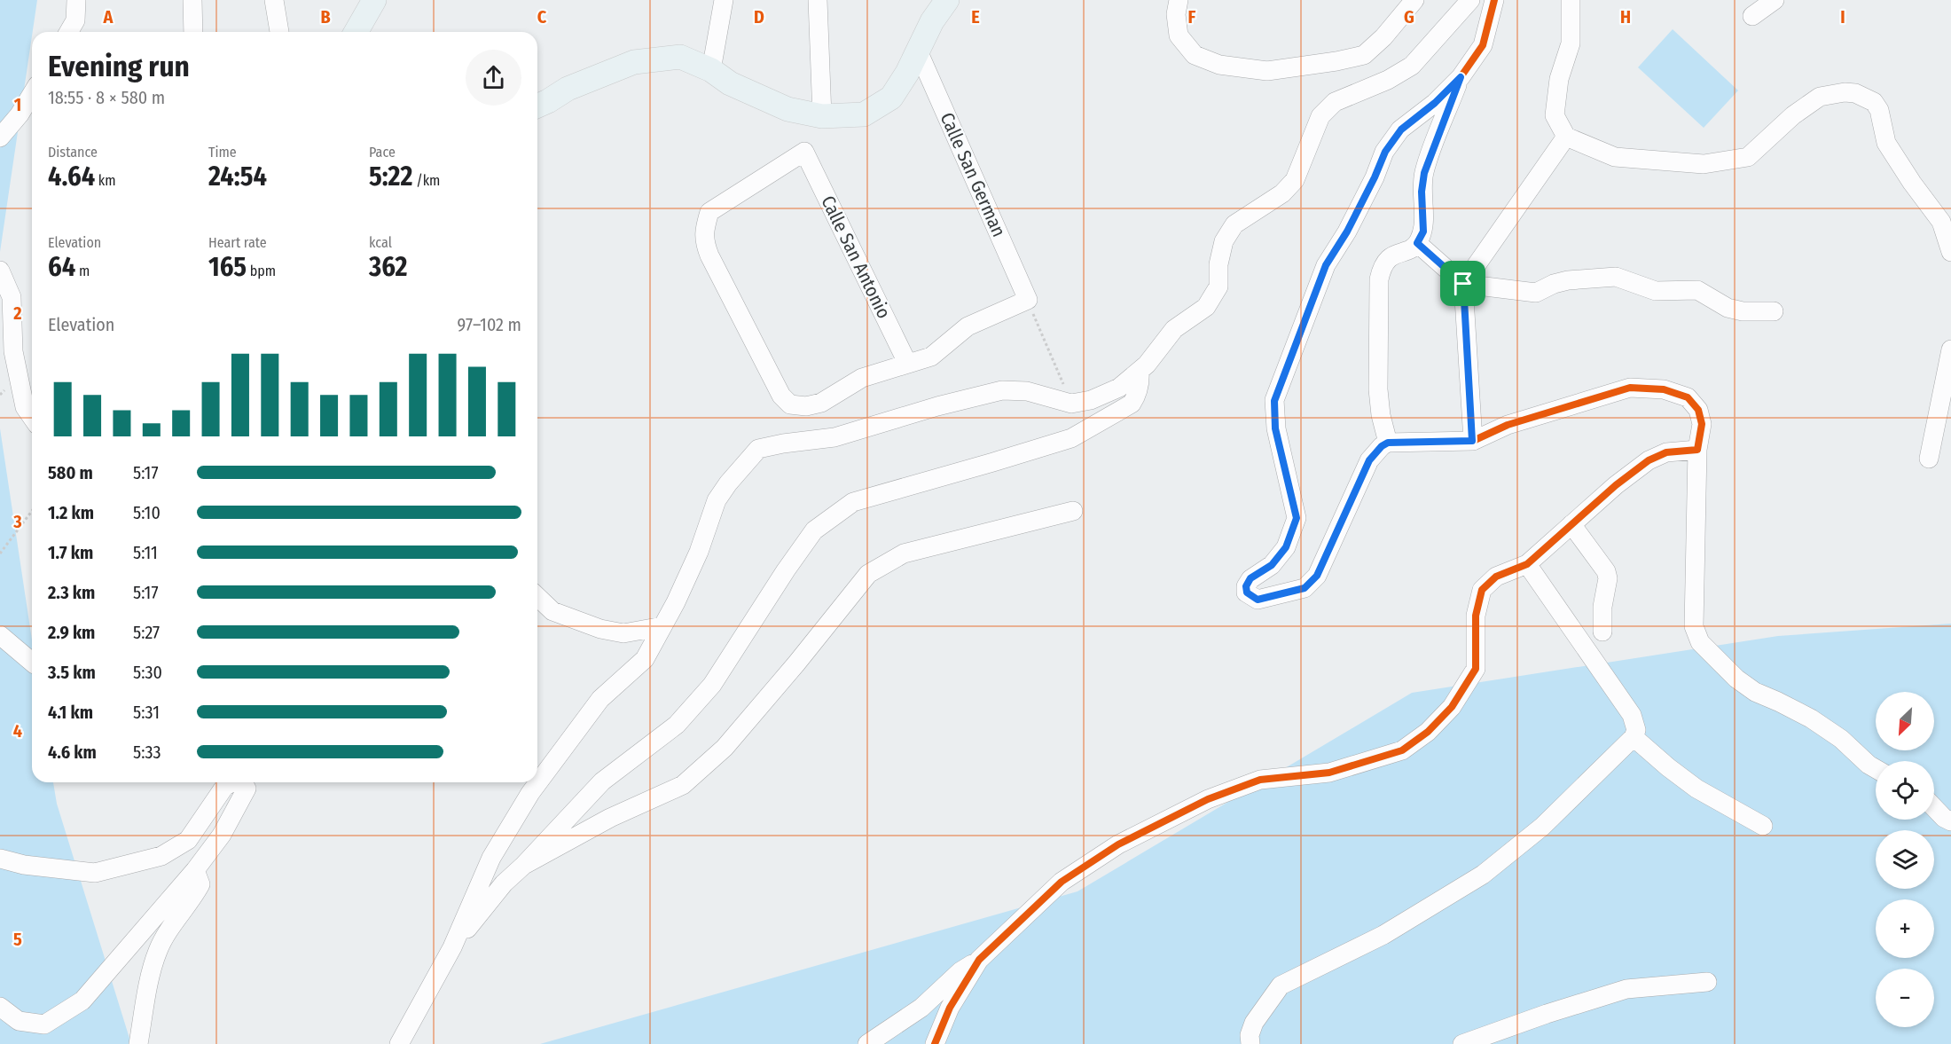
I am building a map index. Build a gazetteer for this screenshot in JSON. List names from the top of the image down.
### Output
{
  "streets": {
    "street": ["Calle San German", "Calle San Antonio"]
  },
  "north": "bottom left",
  "page": {
    "heading": ["Evening run", "18:55 · 8 × 580 m"],
    "stats": [
      ["Distance", "4.64 km"],
      ["Time", "24:54"],
      ["Pace", "5:22 /km"],
      ["Elevation", "64 m"],
      ["Heart rate", "165 bpm"],
      ["kcal", "362"]
    ],
    "chart": ["Elevation", "97–102 m"],
    "list": [
      {
        "name": "580 m",
        "note": "5:17"
      },
      {
        "name": "1.2 km",
        "note": "5:10"
      },
      {
        "name": "1.7 km",
        "note": "5:11"
      },
      {
        "name": "2.3 km",
        "note": "5:17"
      },
      {
        "name": "2.9 km",
        "note": "5:27"
      },
      {
        "name": "3.5 km",
        "note": "5:30"
      },
      {
        "name": "4.1 km",
        "note": "5:31"
      },
      {
        "name": "4.6 km",
        "note": "5:33"
      }
    ],
    "map_buttons": ["+", "−"]
  },
  "grid": {
    "columns": [
      "A",
      "B",
      "C",
      "D",
      "E",
      "F",
      "G",
      "H",
      "I"
    ],
    "rows": [
      "1",
      "2",
      "3",
      "4",
      "5"
    ]
  }
}
